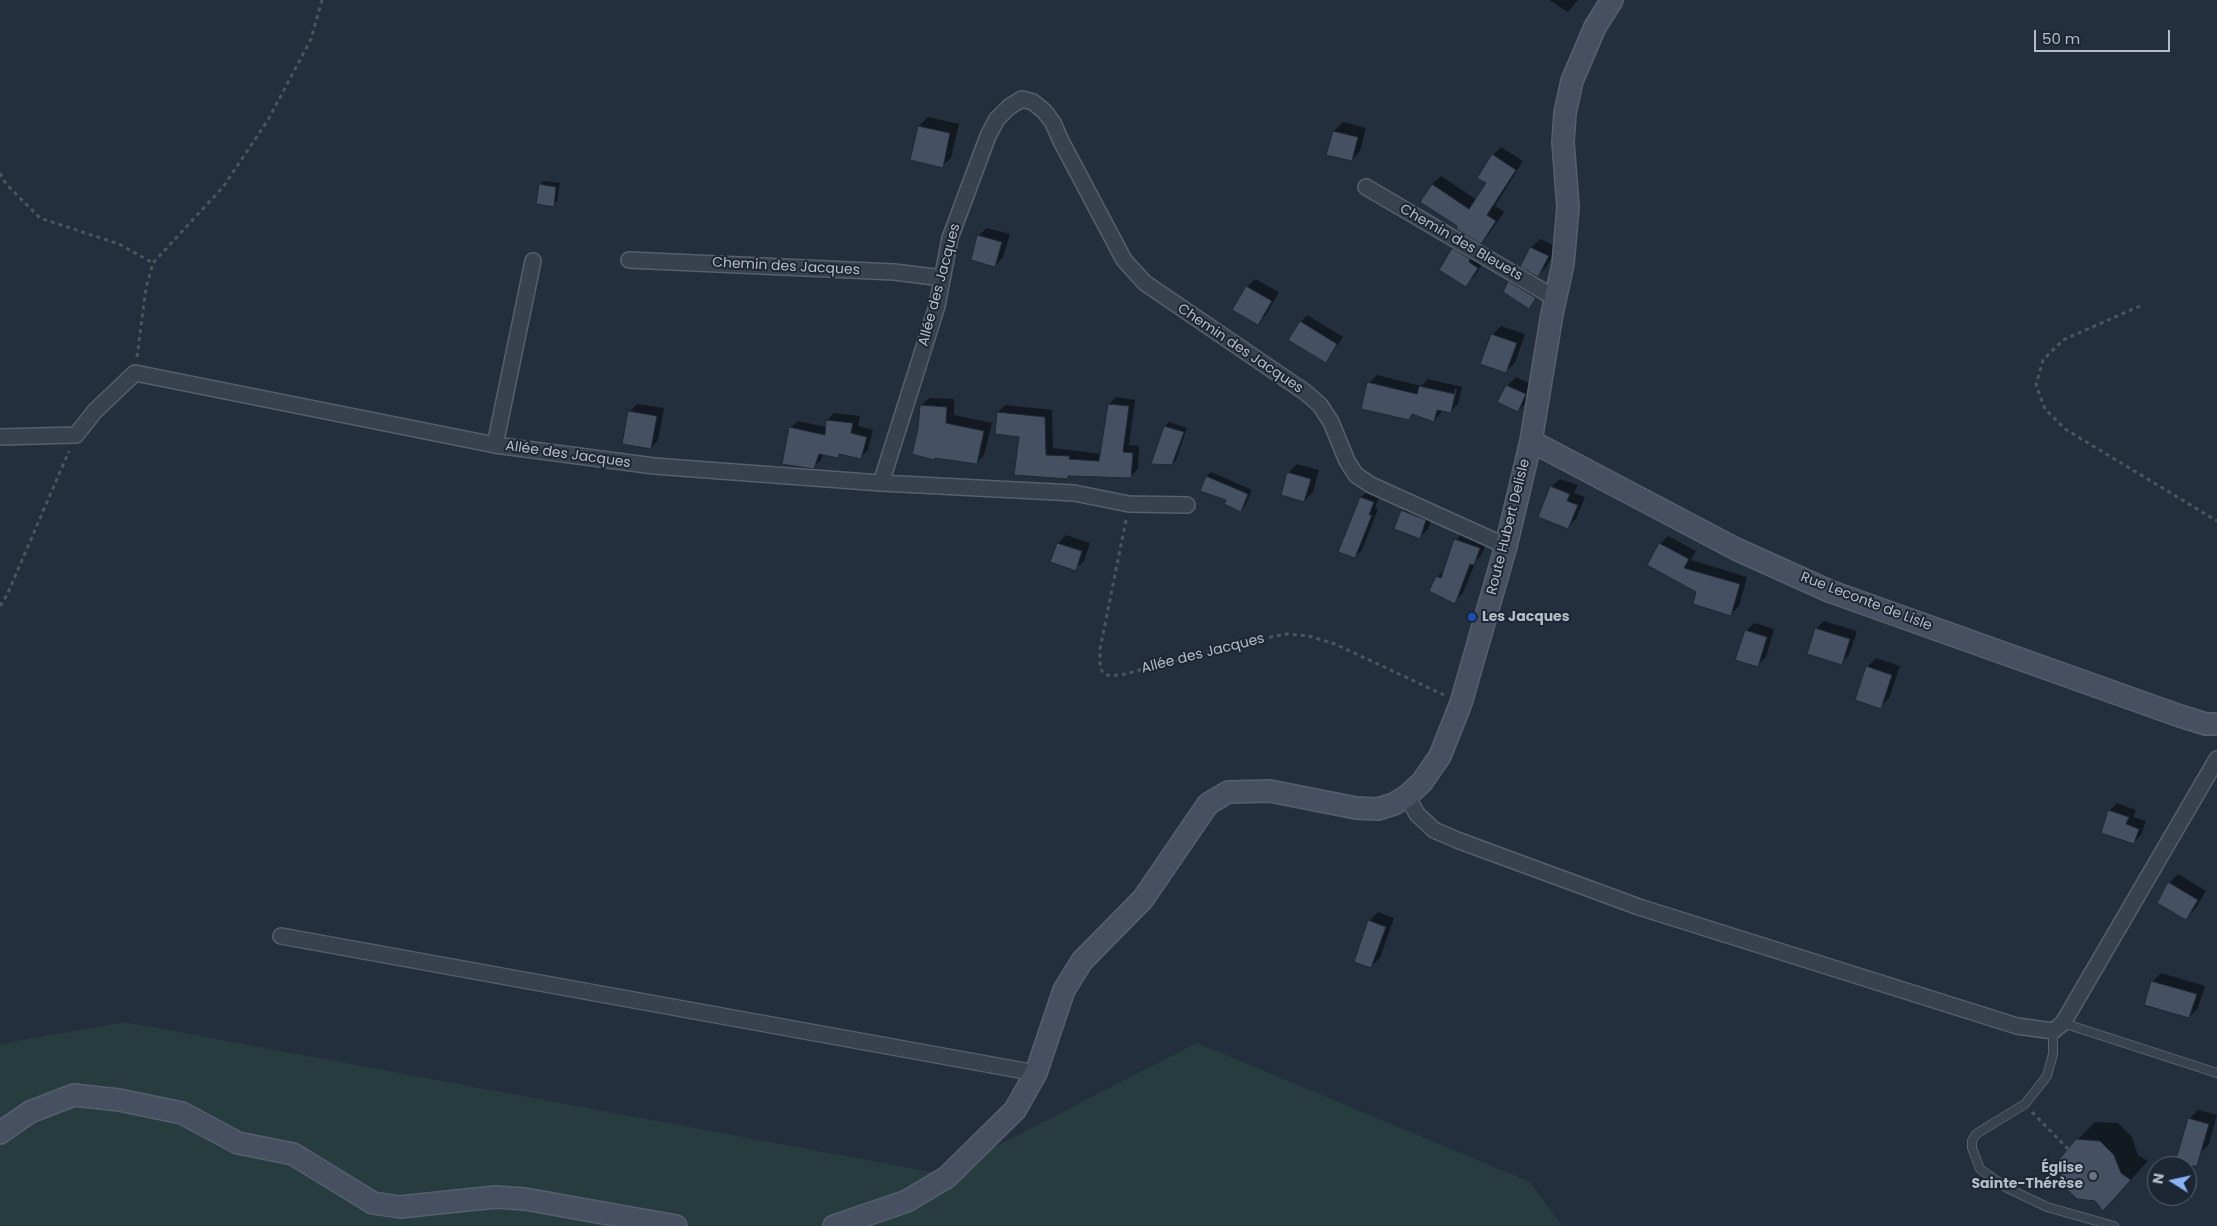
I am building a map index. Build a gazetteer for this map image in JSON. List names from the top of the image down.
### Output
{
  "streets": {
    "main road": ["Route Hubert Delisle", "Rue Leconte de Lisle"],
    "street": ["Chemin des Bleuets", "Chemin des Jacques", "Allée des Jacques"]
  },
  "crossings": [
    ["Chemin des Bleuets", "Route Hubert Delisle"],
    ["Chemin des Jacques", "Allée des Jacques"],
    ["Chemin des Jacques", "Route Hubert Delisle"],
    ["Allée des Jacques", "Route Hubert Delisle"],
    ["Route Hubert Delisle", "Rue Leconte de Lisle"]
  ],
  "places": ["Les Jacques", "Église Sainte-Thérèse"],
  "scale_bar": "50 m",
  "north": "left"
}
